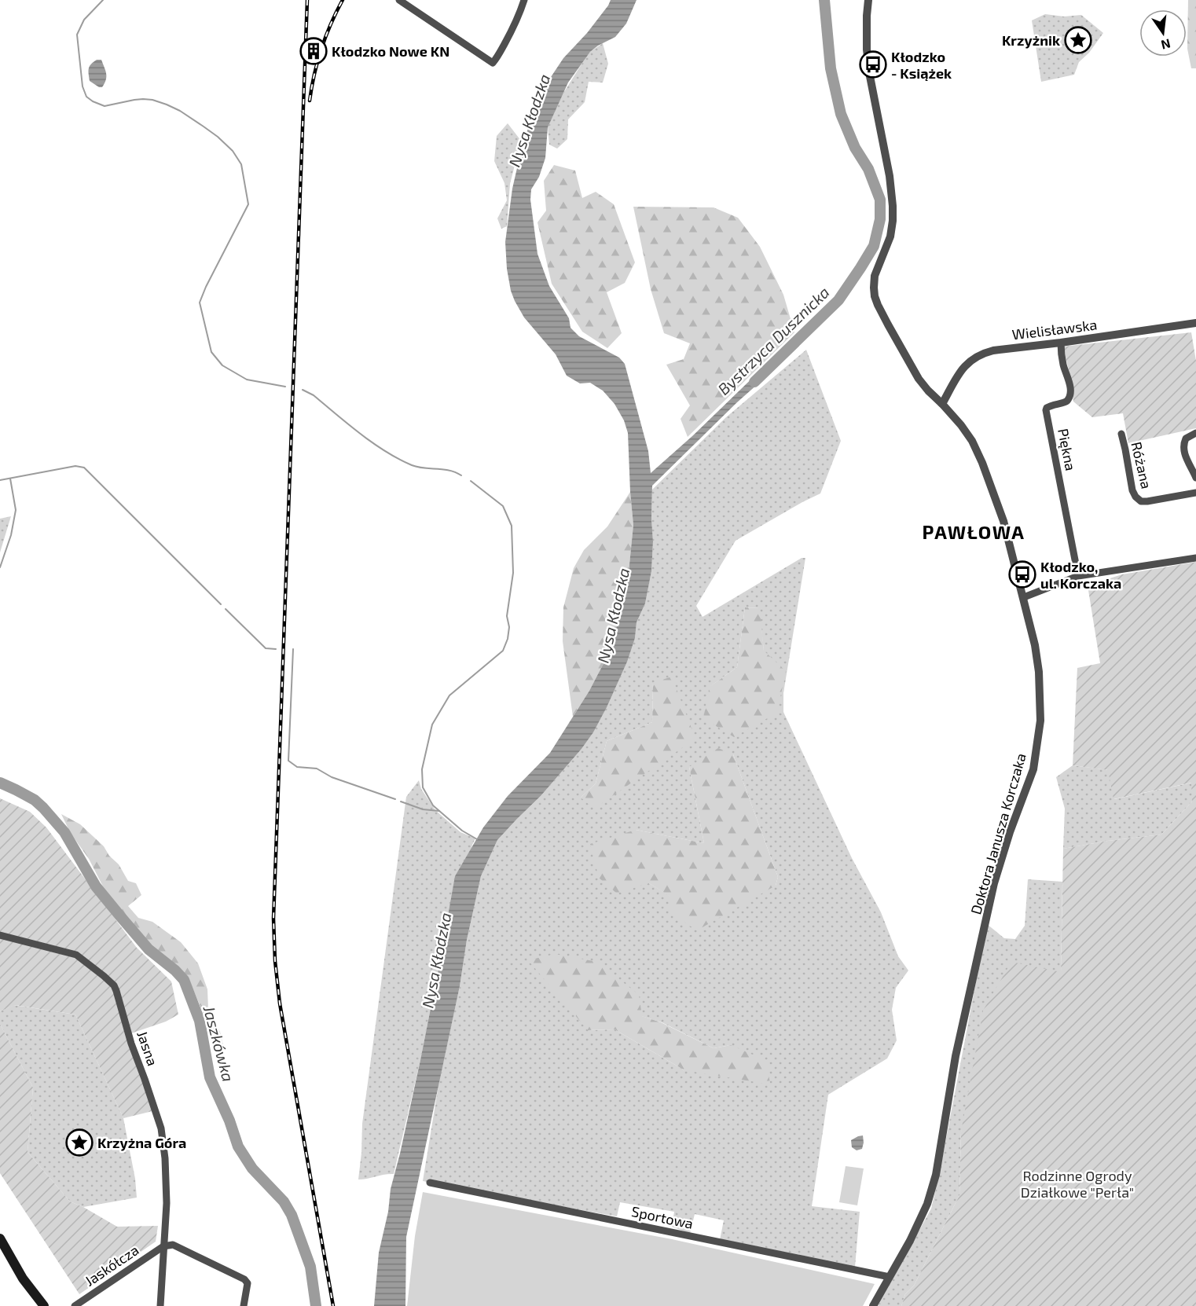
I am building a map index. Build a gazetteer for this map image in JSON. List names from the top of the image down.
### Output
{
  "streets": {
    "street": [
      "Wielisławska",
      "Piękna",
      "Różana",
      "Doktora Janusza Korczaka",
      "Jasna",
      "Sportowa",
      "Jaskółcza"
    ]
  },
  "crossings": [
    ["Wielisławska", "Piękna"],
    ["Wielisławska", "Doktora Janusza Korczaka"],
    ["Doktora Janusza Korczaka", "Sportowa"],
    ["Jasna", "Jaskółcza"]
  ],
  "districts": ["PAWŁOWA"],
  "water": ["Nysa Kłodzka", "Bystrzyca Dusznicka", "Jaszkówka"],
  "parks": ["Rodzinne Ogrody Działkowe \"Perła\""],
  "places": {
    "place": ["Krzyżnik", "Krzyżna Góra"],
    "building": ["Kłodzko Nowe KN"],
    "bus stop": ["Kłodzko - Książek", "Kłodzko, ul. Korczaka"]
  },
  "north": "bottom"
}
